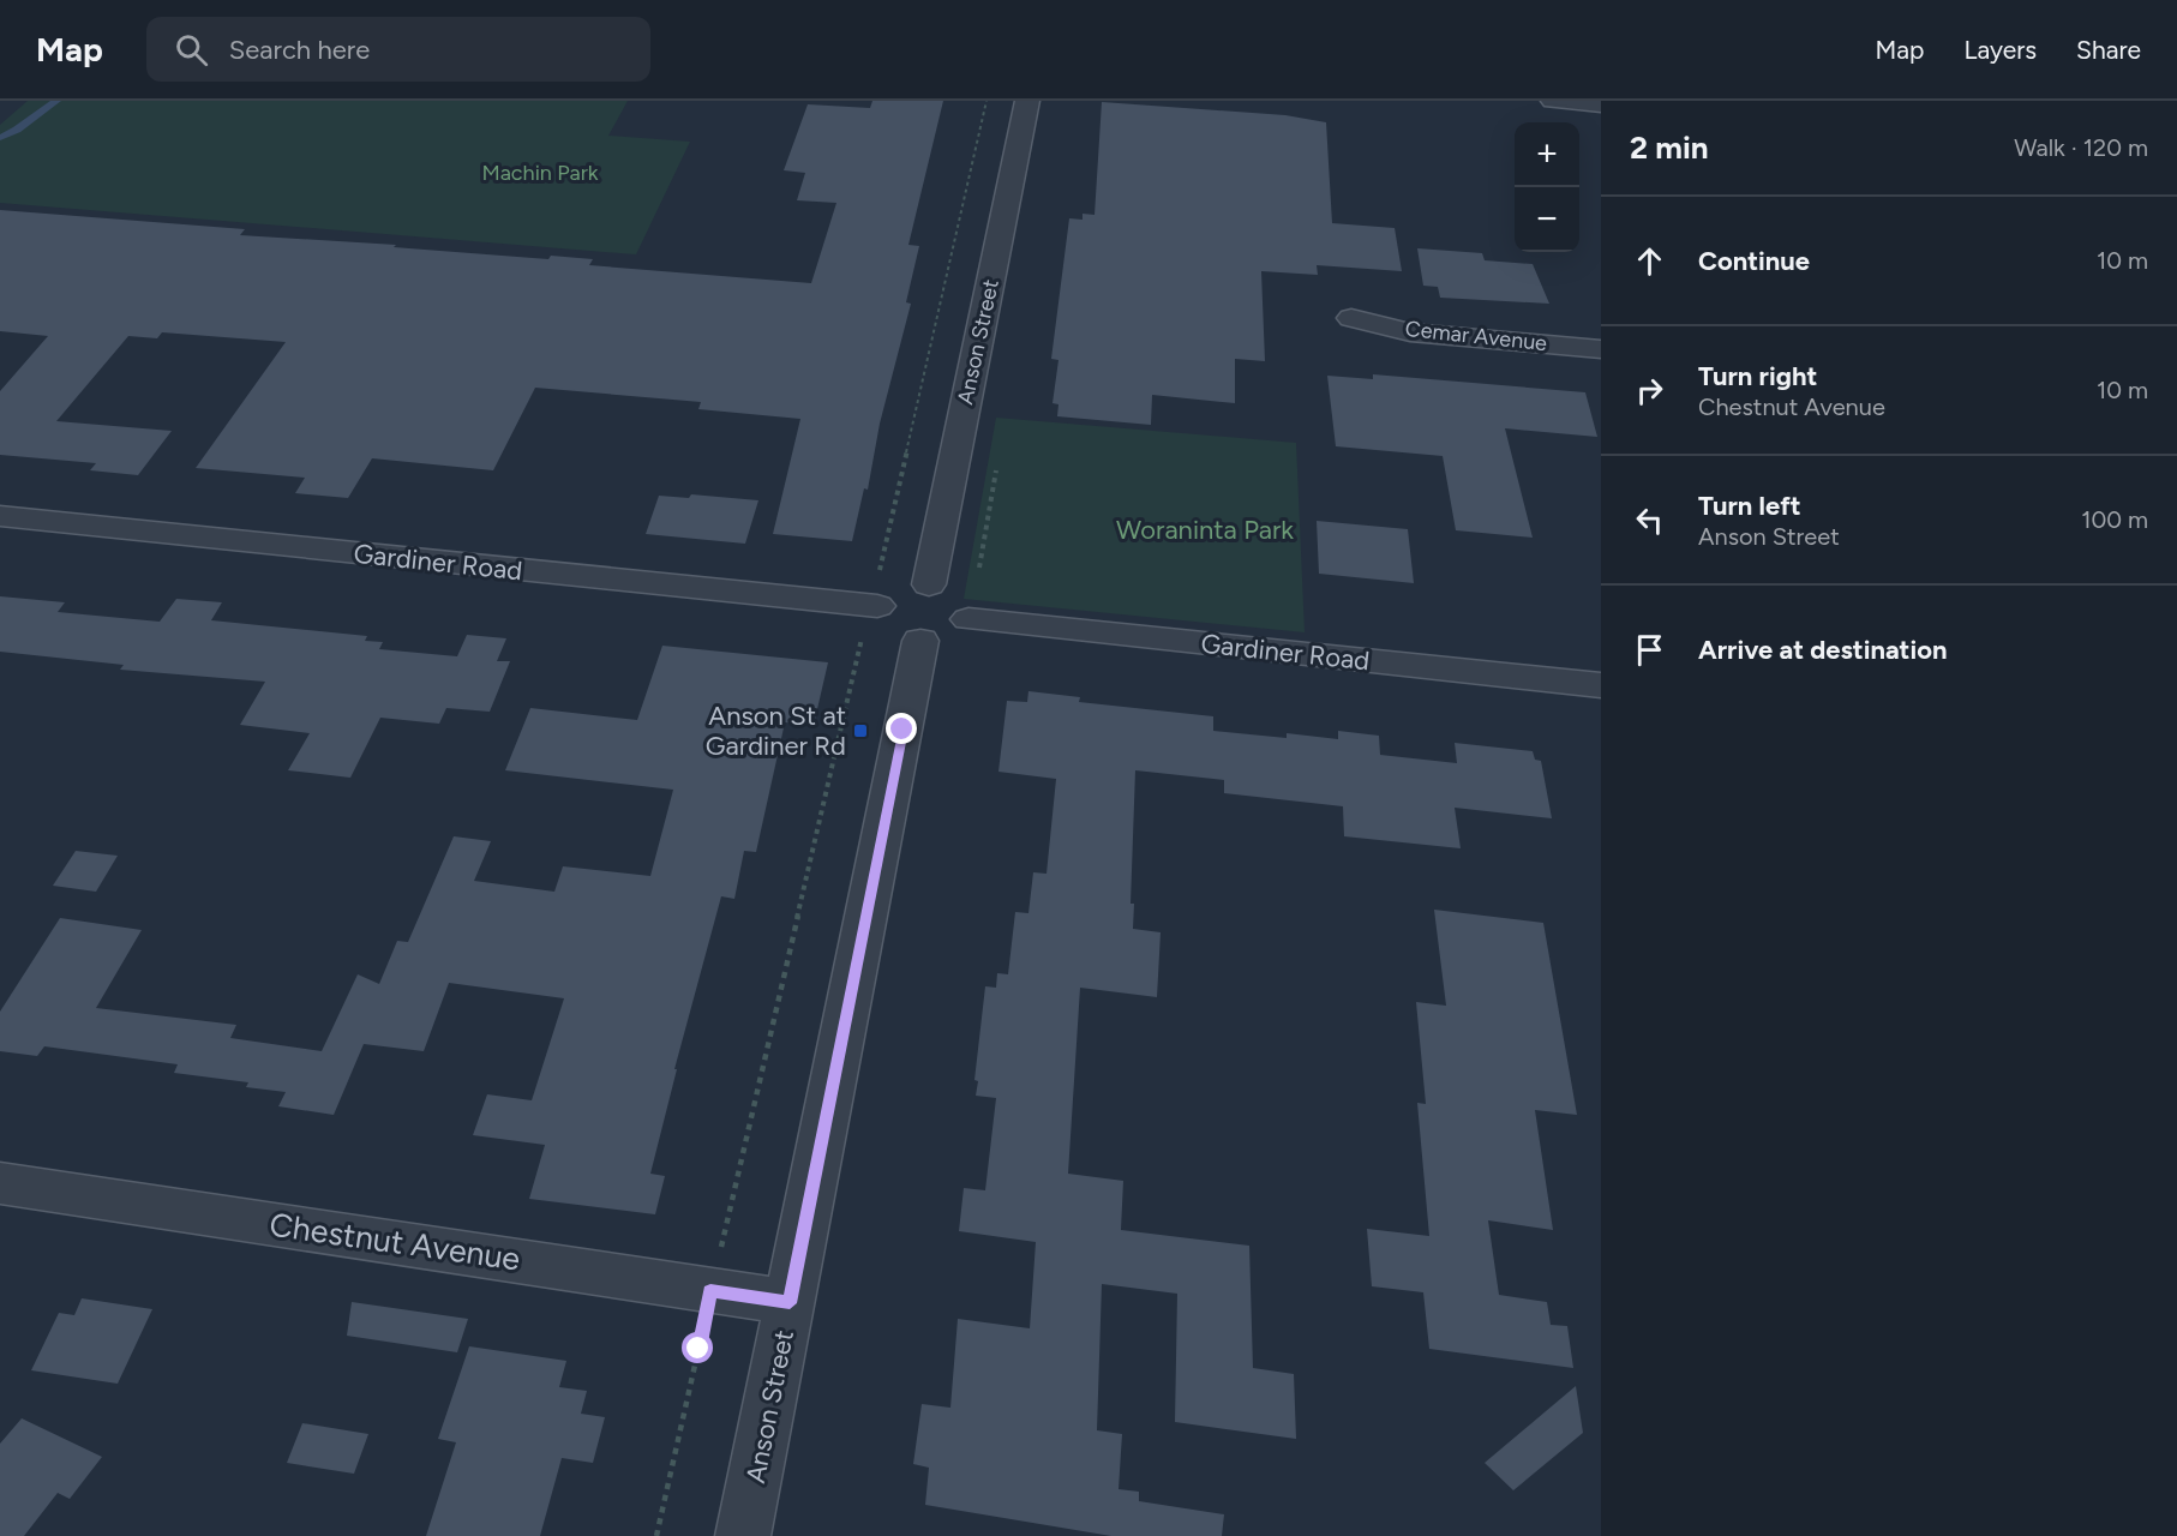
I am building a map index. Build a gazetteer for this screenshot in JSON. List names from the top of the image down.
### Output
{
  "streets": {
    "street": [
      "Cemar Avenue",
      "Anson Street",
      "Gardiner Road",
      "Chestnut Avenue"
    ]
  },
  "crossings": [
    ["Anson Street", "Gardiner Road"],
    ["Anson Street", "Chestnut Avenue"]
  ],
  "parks": ["Machin Park", "Woraninta Park"],
  "places": {
    "transit": ["Anson St at Gardiner Rd"]
  },
  "page": {
    "header": "Map",
    "search": "Search here",
    "nav": ["Map", "Layers", "Share"],
    "heading": ["2 min", "Walk · 120 m"],
    "map_buttons": ["+", "−"],
    "list": [
      ["Continue", "10 m"],
      ["Turn right", "Chestnut Avenue", "10 m"],
      ["Turn left", "Anson Street", "100 m"],
      "Arrive at destination"
    ]
  }
}
